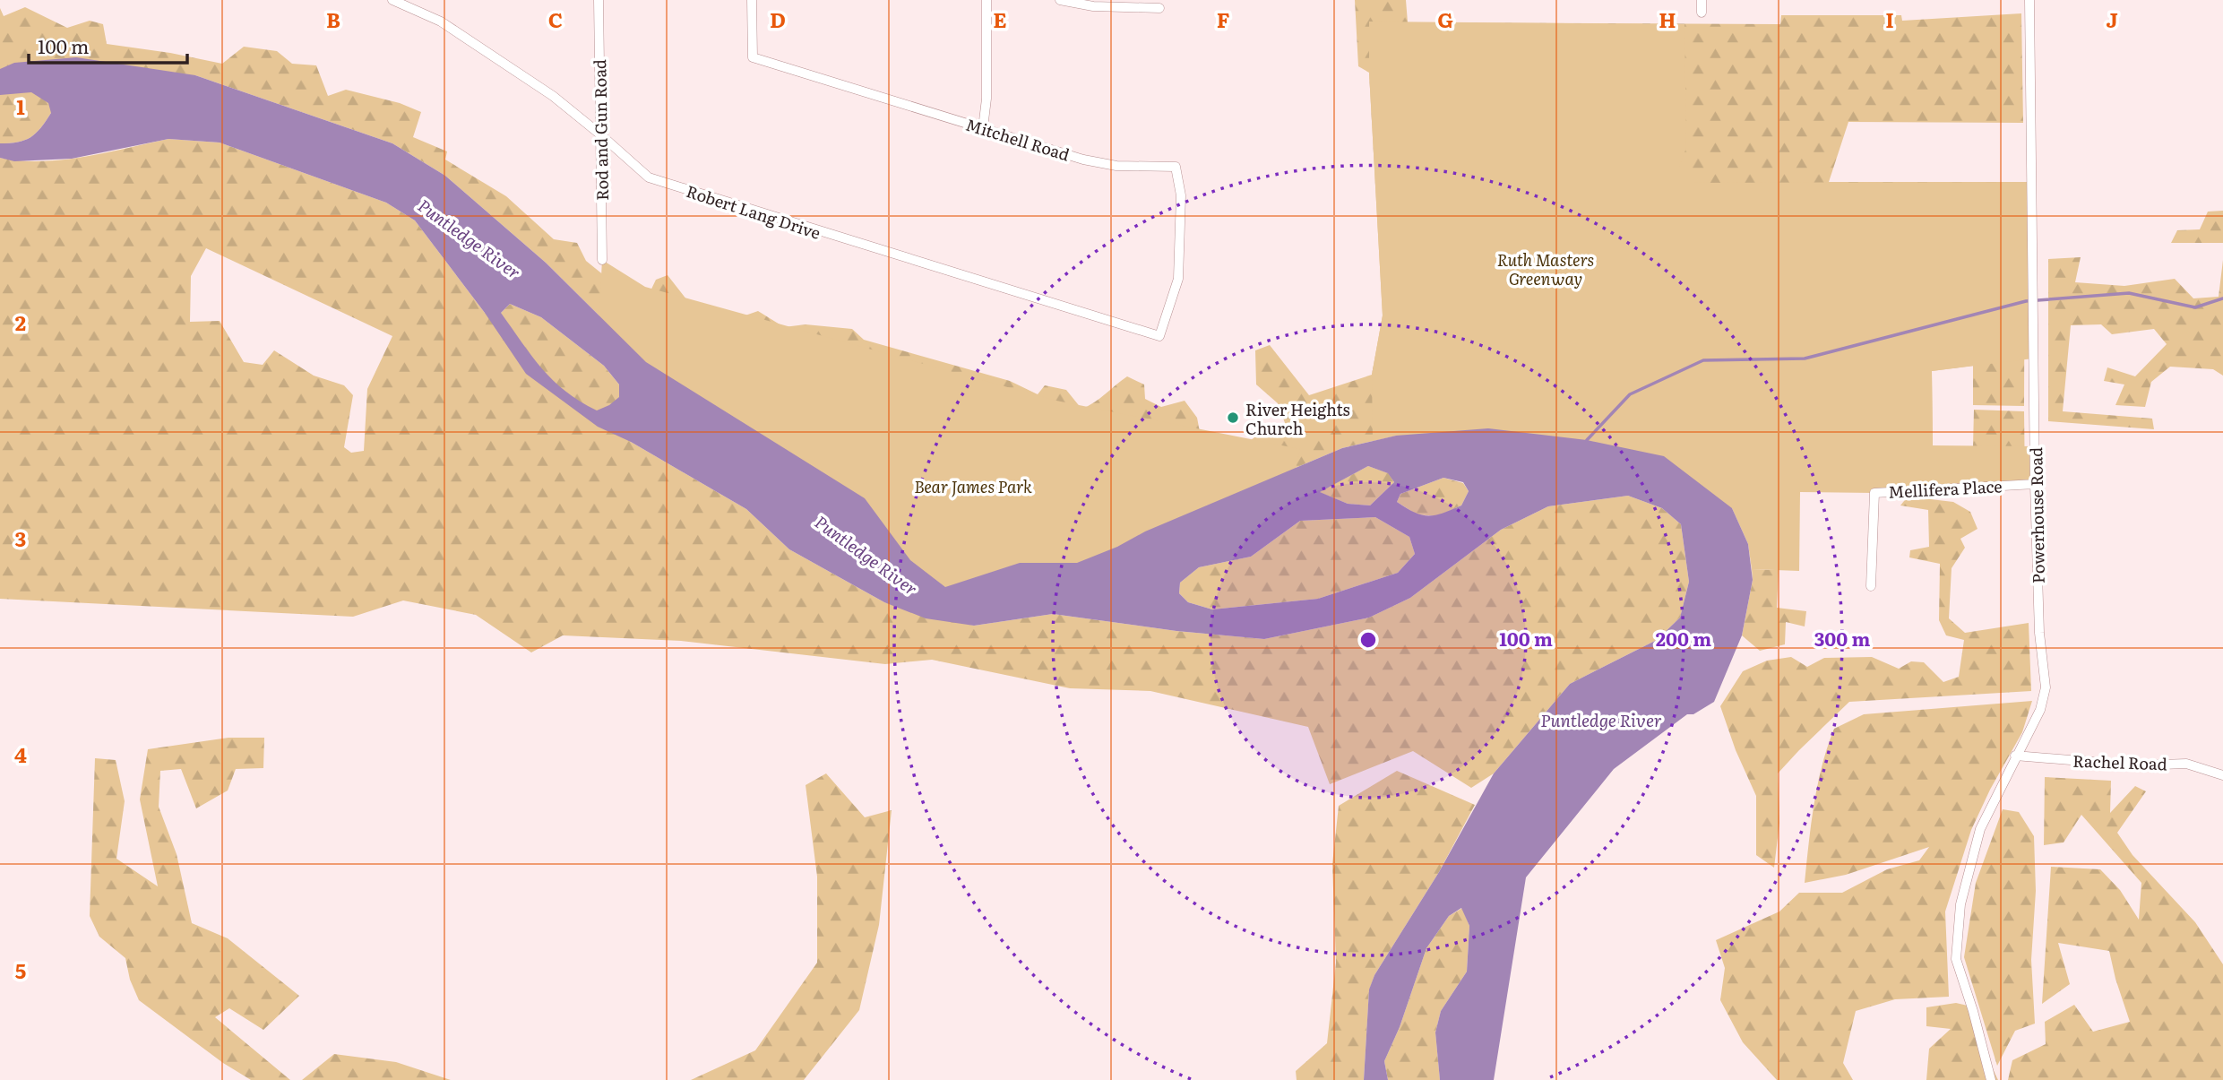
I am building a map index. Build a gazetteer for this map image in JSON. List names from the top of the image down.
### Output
{
  "streets": {
    "street": [
      "Rod and Gun Road",
      "Mitchell Road",
      "Robert Lang Drive",
      "Mellifera Place",
      "Powerhouse Road",
      "Rachel Road"
    ]
  },
  "crossings": [
    ["Rod and Gun Road", "Robert Lang Drive"],
    ["Mitchell Road", "Robert Lang Drive"],
    ["Mellifera Place", "Powerhouse Road"],
    ["Powerhouse Road", "Rachel Road"]
  ],
  "water": ["Puntledge River"],
  "parks": ["Ruth Masters Greenway", "Bear James Park"],
  "places": ["River Heights Church"],
  "scale_bar": "100 m",
  "grid": {
    "columns": [
      "B",
      "C",
      "D",
      "E",
      "F",
      "G",
      "H",
      "I",
      "J"
    ],
    "rows": [
      "1",
      "2",
      "3",
      "4",
      "5"
    ]
  },
  "rings": ["100 m", "200 m", "300 m"]
}
